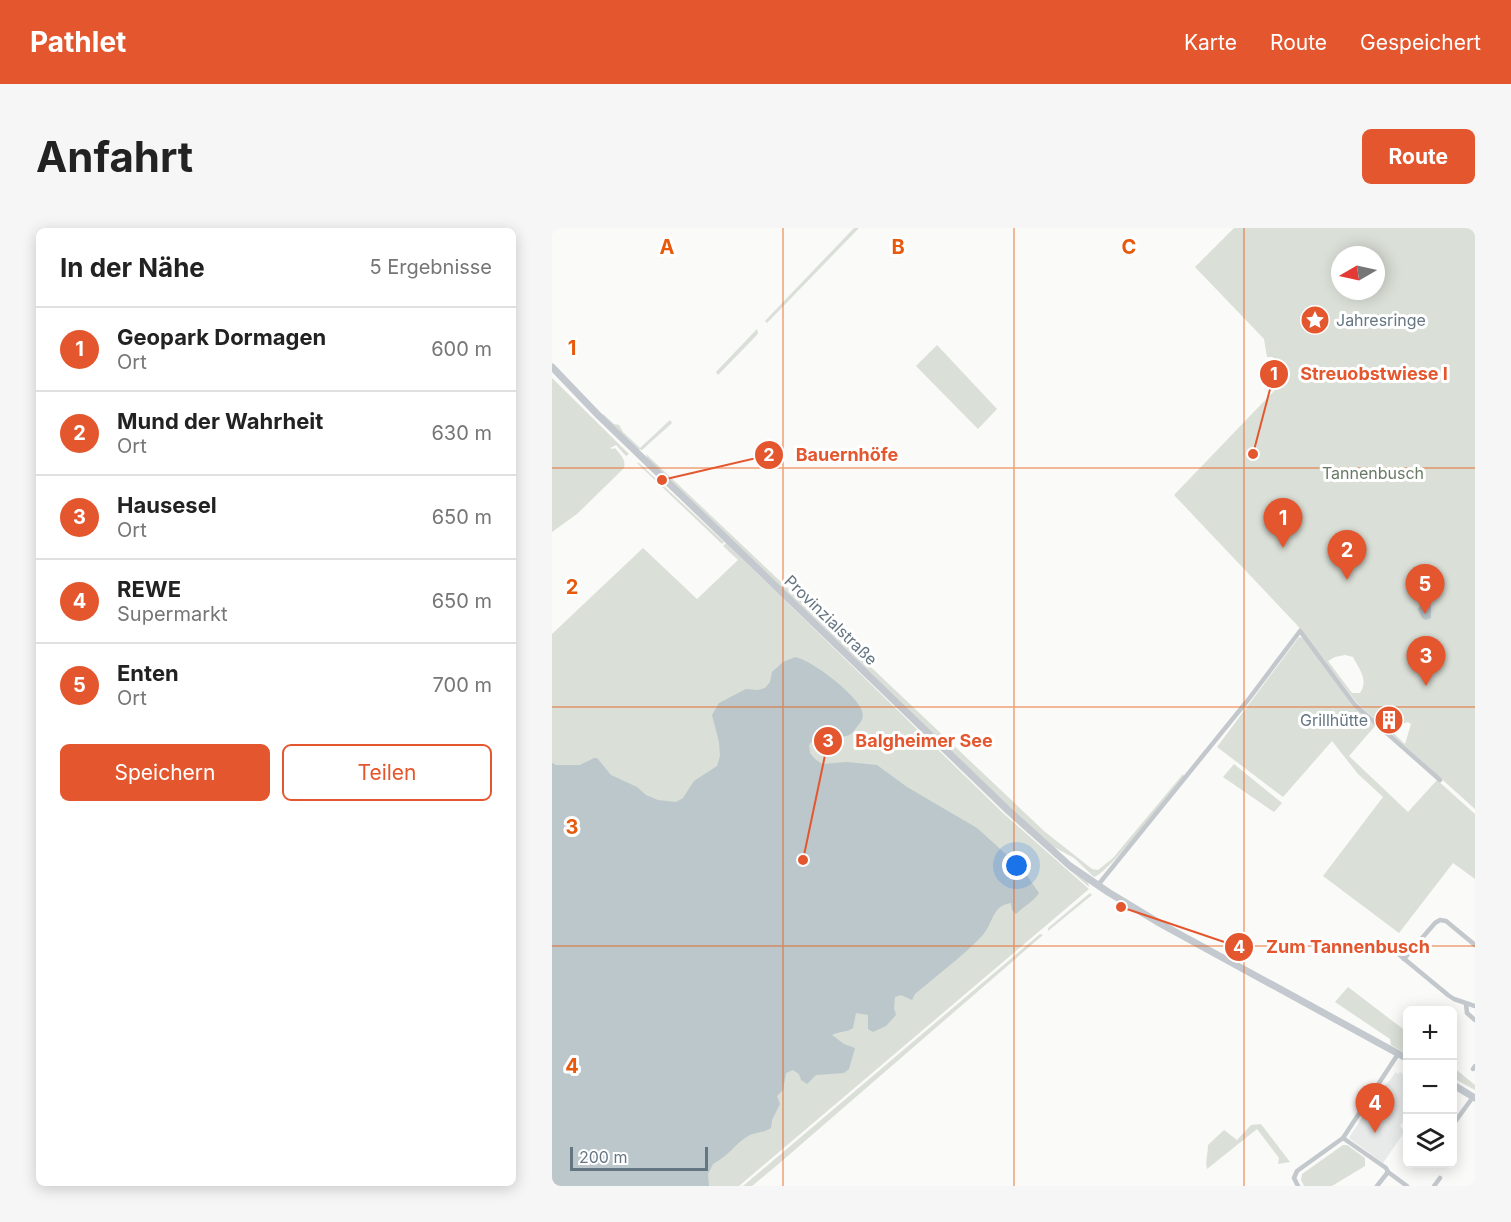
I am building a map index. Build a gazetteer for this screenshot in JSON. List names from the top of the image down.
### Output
{
  "streets": {
    "main road": ["Provinzialstraße"]
  },
  "parks": ["Tannenbusch"],
  "places": {
    "place": ["Jahresringe"],
    "other": [
      "Streuobstwiese I",
      "Bauernhöfe",
      "Balgheimer See",
      "Zum Tannenbusch"
    ],
    "building": ["Grillhütte"]
  },
  "scale_bar": "200 m",
  "north": "left",
  "page": {
    "header": "Pathlet",
    "nav": ["Karte", "Route", "Gespeichert"],
    "buttons": [
      "Route",
      ["Speichern", "Teilen"]
    ],
    "title": "Anfahrt",
    "heading": ["In der Nähe", "5 Ergebnisse"],
    "list": [
      {
        "mark": "1",
        "name": "Geopark Dormagen",
        "note": "Ort",
        "value": "600 m"
      },
      {
        "mark": "2",
        "name": "Mund der Wahrheit",
        "note": "Ort",
        "value": "630 m"
      },
      {
        "mark": "3",
        "name": "Hausesel",
        "note": "Ort",
        "value": "650 m"
      },
      {
        "mark": "4",
        "name": "REWE",
        "note": "Supermarkt",
        "value": "650 m"
      },
      {
        "mark": "5",
        "name": "Enten",
        "note": "Ort",
        "value": "700 m"
      }
    ],
    "pins": [
      "1",
      "2",
      "5",
      "3",
      "4"
    ],
    "map_buttons": ["+", "−"],
    "scale": "200 m"
  },
  "grid": {
    "columns": ["A", "B", "C"],
    "rows": [
      "1",
      "2",
      "3",
      "4"
    ]
  }
}
